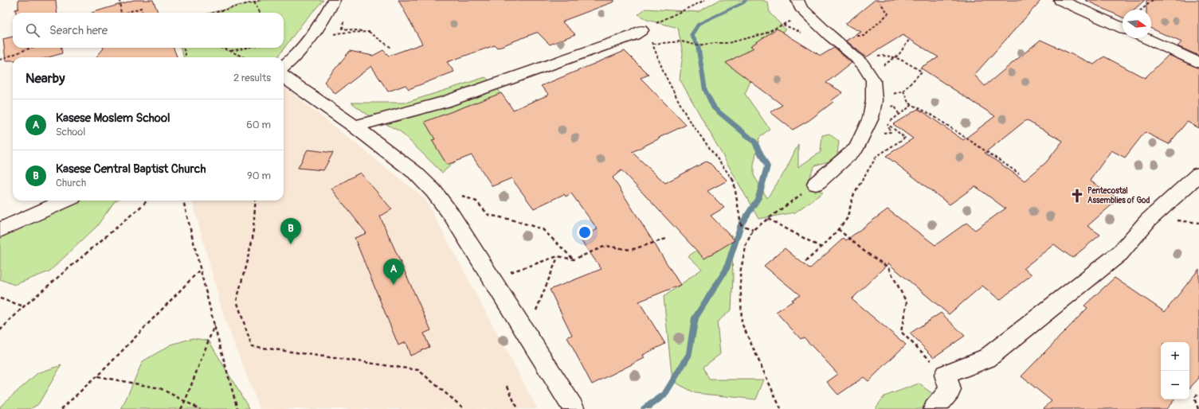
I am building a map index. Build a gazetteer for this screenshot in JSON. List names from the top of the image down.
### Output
{
  "places": {
    "church": ["Pentecostal Assemblies of God"]
  },
  "north": "right",
  "page": {
    "search": "Search here",
    "heading": ["Nearby", "2 results"],
    "list": [
      {
        "mark": "A",
        "name": "Kasese Moslem School",
        "note": "School",
        "value": "60 m"
      },
      {
        "mark": "B",
        "name": "Kasese Central Baptist Church",
        "note": "Church",
        "value": "90 m"
      }
    ],
    "pins": ["B", "A"],
    "map_buttons": ["+", "−"]
  }
}
